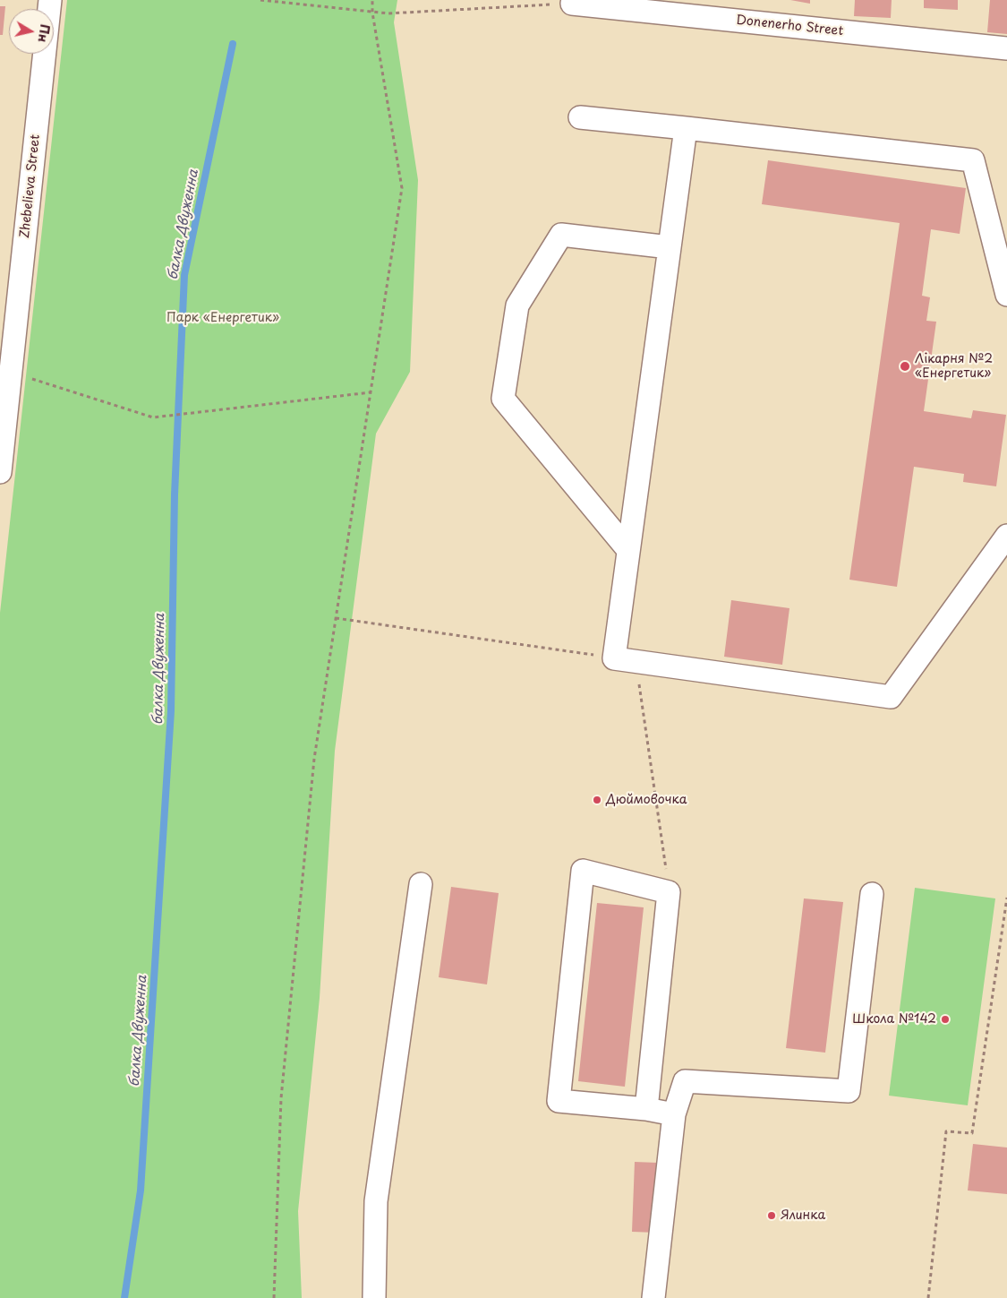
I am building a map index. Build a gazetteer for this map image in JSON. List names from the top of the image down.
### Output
{
  "streets": {
    "street": ["Donenerho Street", "Zhebelieva Street"]
  },
  "water": ["балка Двуженна"],
  "parks": ["Парк «Енергетик»"],
  "places": [
    "Лікарня №2 «Енергетик»",
    "Дюймовочка",
    "Школа №142",
    "Ялинка"
  ],
  "north": "right"
}
